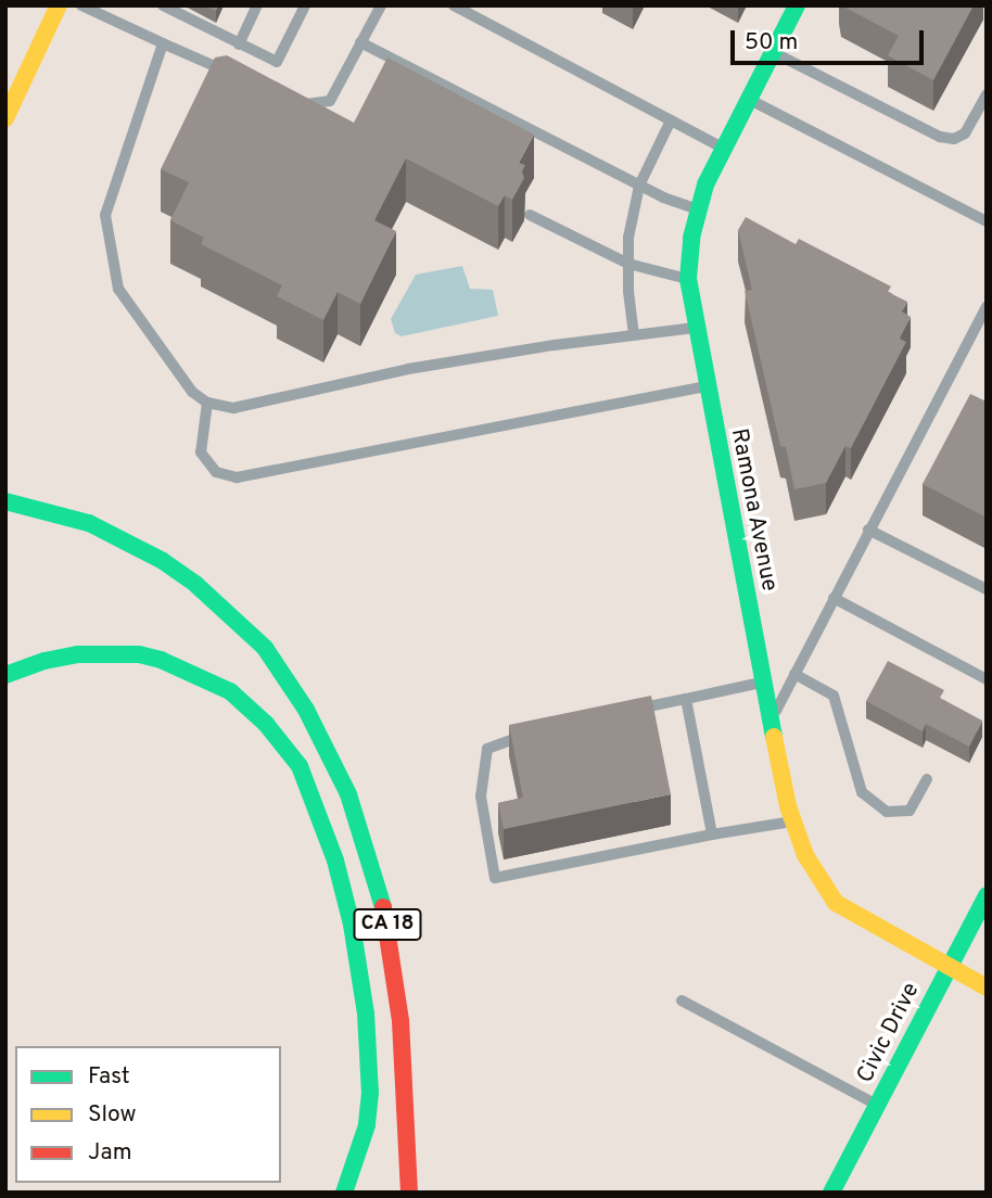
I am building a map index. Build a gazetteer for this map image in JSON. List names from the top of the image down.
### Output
{
  "streets": {
    "main road": ["Ramona Avenue", "CA 18", "Civic Drive"]
  },
  "crossings": [
    ["Ramona Avenue", "Civic Drive"]
  ],
  "legend": ["Fast", "Slow", "Jam"],
  "scale_bar": "50 m"
}
